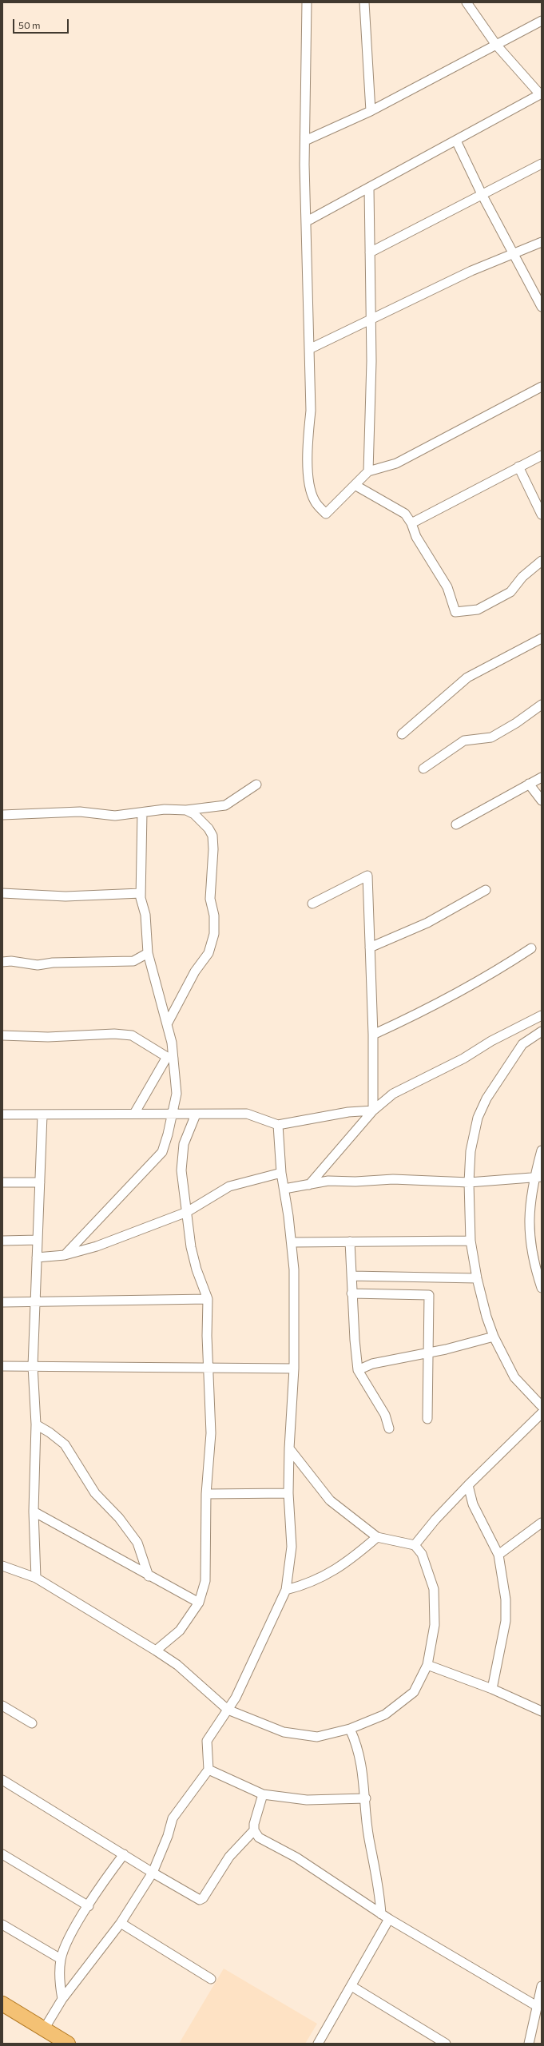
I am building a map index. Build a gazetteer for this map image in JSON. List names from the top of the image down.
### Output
{
  "scale_bar": "50 m"
}
